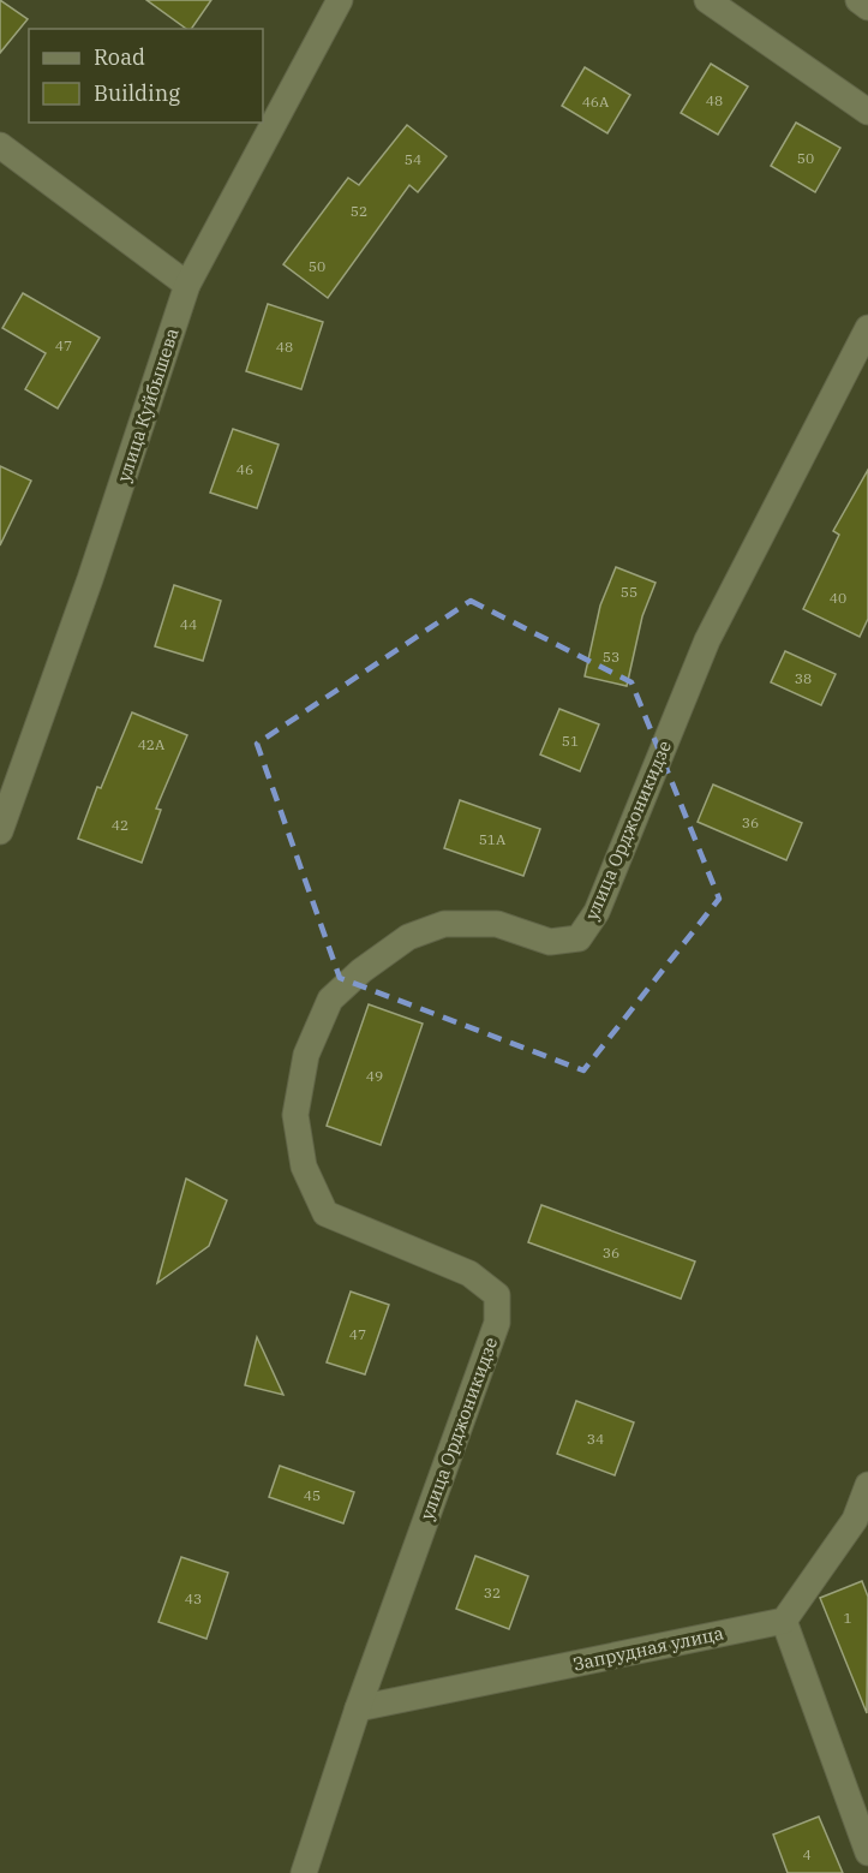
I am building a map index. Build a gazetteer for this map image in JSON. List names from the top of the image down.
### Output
{
  "streets": {
    "street": ["улица Куйбышева", "улица Орджоникидзе", "Запрудная улица"]
  },
  "crossings": [
    ["улица Орджоникидзе", "Запрудная улица"]
  ],
  "house_numbers": [
    "48",
    "46А",
    "50",
    "54",
    "52",
    "50",
    "47",
    "48",
    "46",
    "55",
    "40",
    "44",
    "53",
    "38",
    "51",
    "42А",
    "36",
    "42",
    "51А",
    "49",
    "36",
    "47",
    "34",
    "45",
    "32",
    "43",
    "1",
    "4"
  ],
  "legend": ["Road", "Building"]
}
